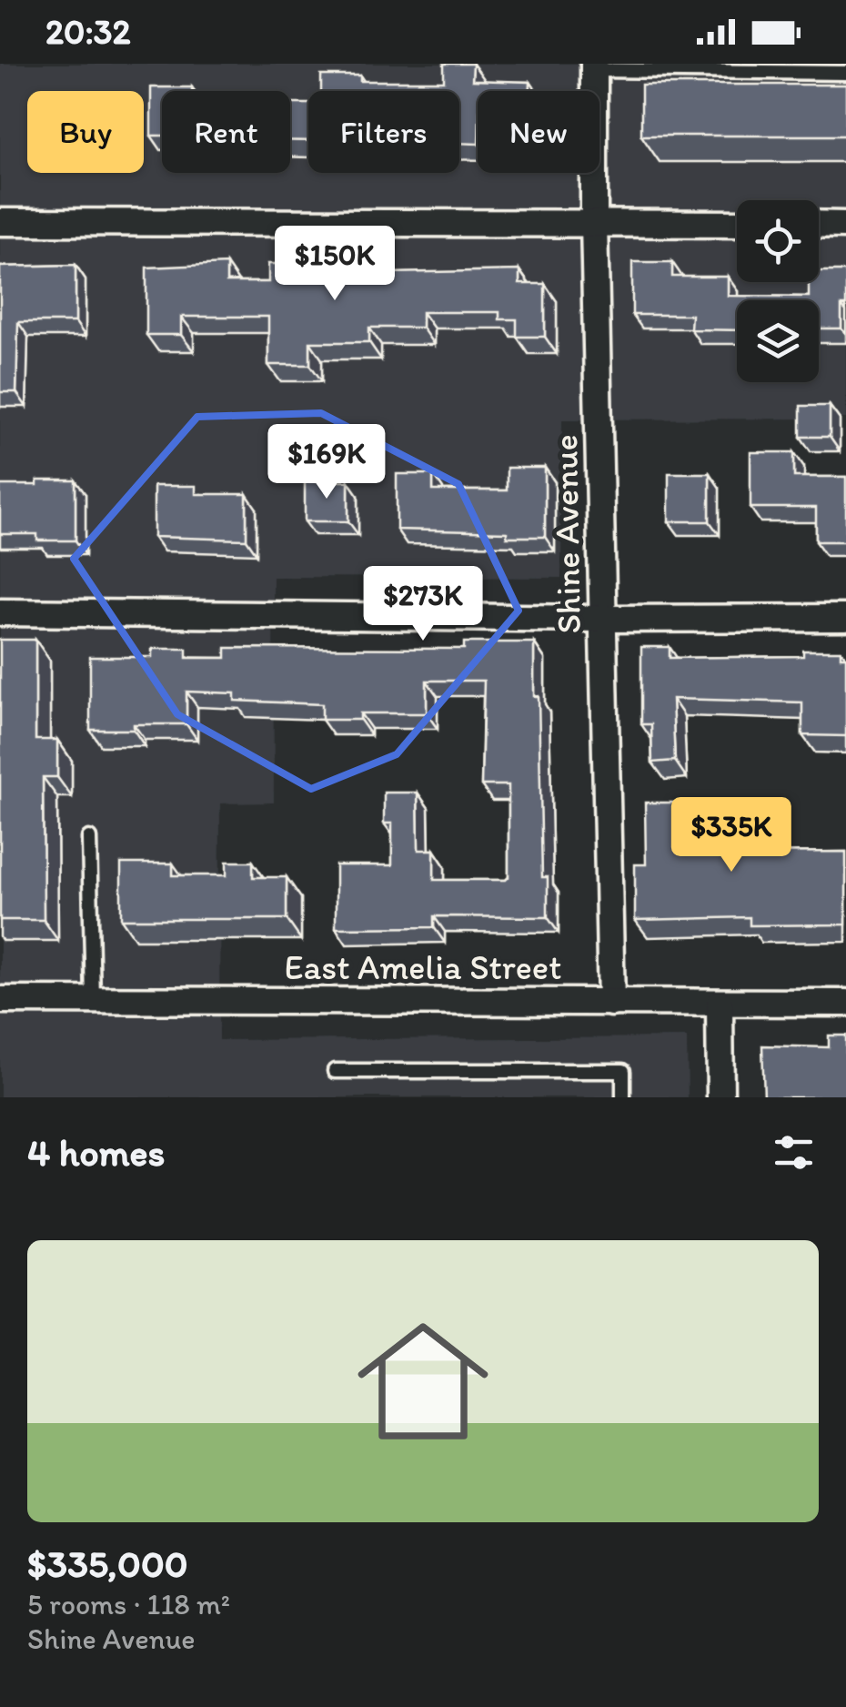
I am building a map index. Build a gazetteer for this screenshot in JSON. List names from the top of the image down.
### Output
{
  "streets": {
    "street": ["Shine Avenue", "East Amelia Street"]
  },
  "crossings": [
    ["Shine Avenue", "East Amelia Street"]
  ],
  "page": {
    "status": "20:32",
    "chip": [
      "Buy",
      "Rent",
      "Filters",
      "New"
    ],
    "price": [
      "$150K",
      "$169K",
      "$273K",
      "$335K"
    ],
    "heading": "4 homes",
    "list": [
      {
        "name": "$335,000",
        "note": "5 rooms · 118 m² · Shine Avenue"
      }
    ]
  }
}
